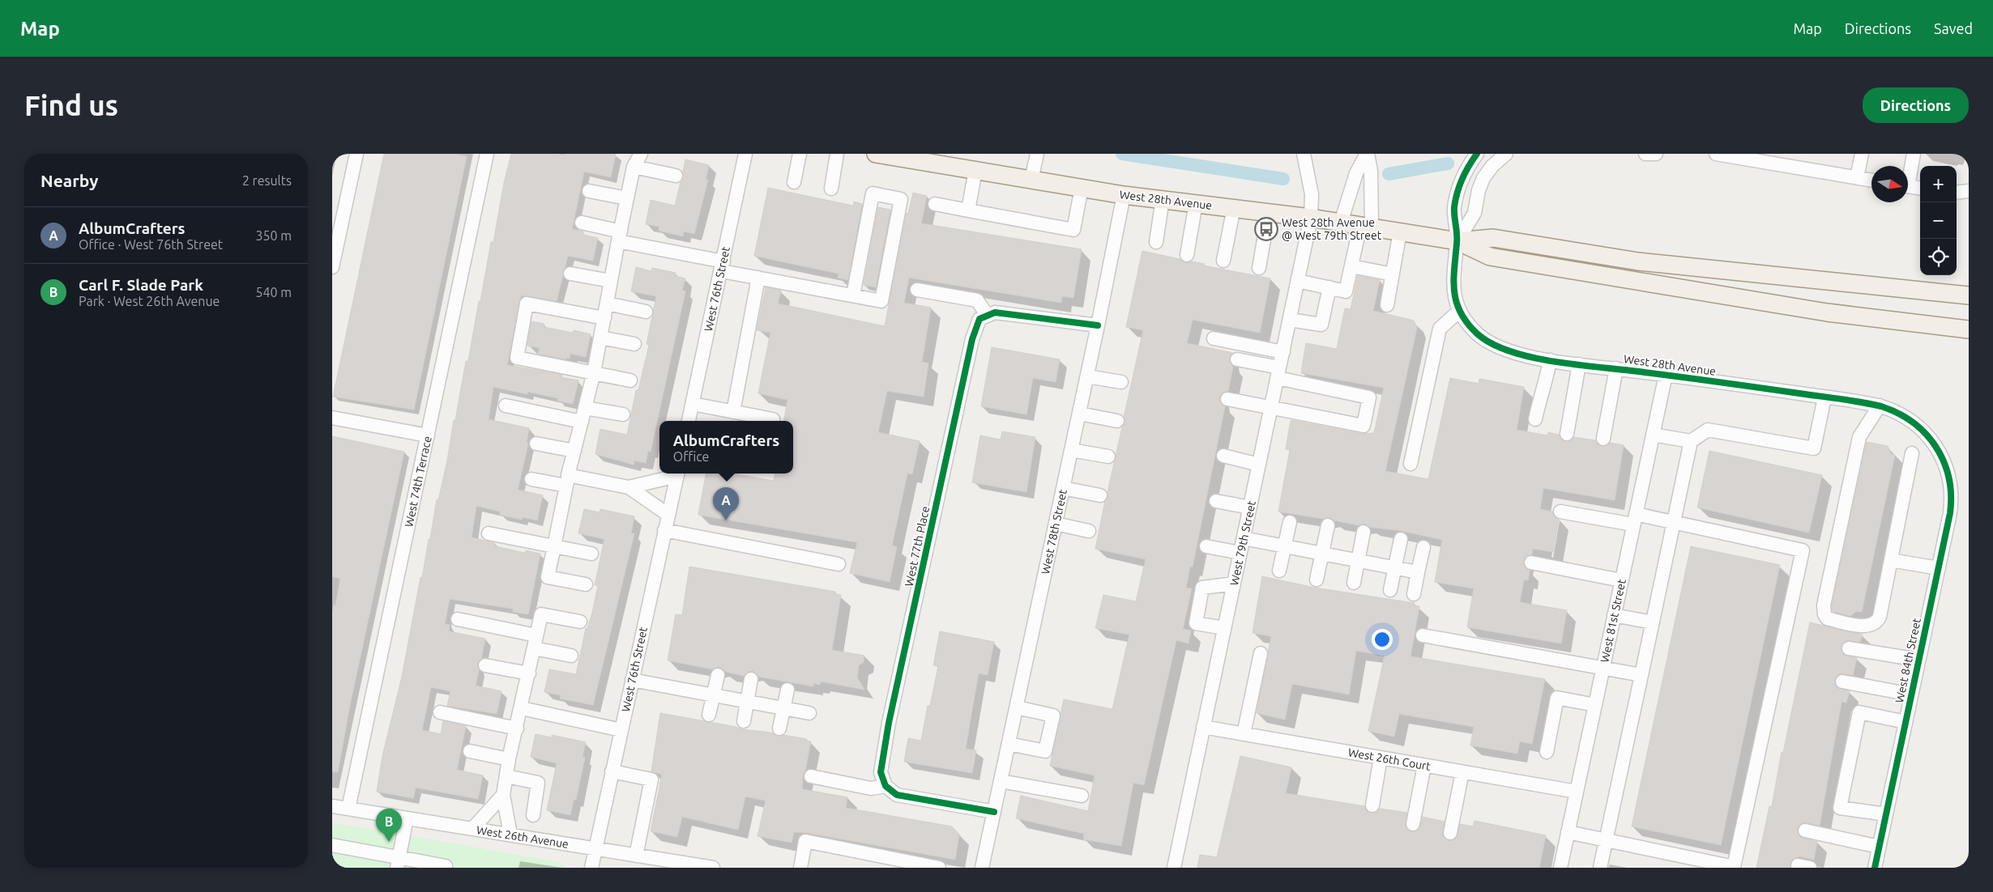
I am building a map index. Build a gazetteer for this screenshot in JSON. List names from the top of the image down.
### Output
{
  "streets": {
    "main road": ["West 28th Avenue"],
    "street": [
      "West 76th Street",
      "West 74th Terrace",
      "West 78th Street",
      "West 79th Street",
      "West 77th Place",
      "West 81st Street",
      "West 84th Street",
      "West 26th Court",
      "West 26th Avenue"
    ]
  },
  "crossings": [
    ["West 28th Avenue", "West 78th Street"],
    ["West 28th Avenue", "West 79th Street"],
    ["West 28th Avenue", "West 81st Street"],
    ["West 28th Avenue", "West 84th Street"],
    ["West 76th Street", "West 26th Avenue"],
    ["West 74th Terrace", "West 26th Avenue"],
    ["West 79th Street", "West 26th Court"],
    ["West 81st Street", "West 26th Court"]
  ],
  "places": {
    "bus stop": ["West 28th Avenue @ West 79th Street"]
  },
  "north": "right",
  "page": {
    "header": "Map",
    "nav": ["Map", "Directions", "Saved"],
    "buttons": "Directions",
    "title": "Find us",
    "heading": ["Nearby", "2 results"],
    "map_buttons": ["+", "−"],
    "list": [
      {
        "mark": "A",
        "name": "AlbumCrafters",
        "note": "Office · West 76th Street",
        "value": "350 m"
      },
      {
        "mark": "B",
        "name": "Carl F. Slade Park",
        "note": "Park · West 26th Avenue",
        "value": "540 m"
      }
    ],
    "popup": ["AlbumCrafters", "Office"],
    "pins": ["A", "B"]
  }
}
